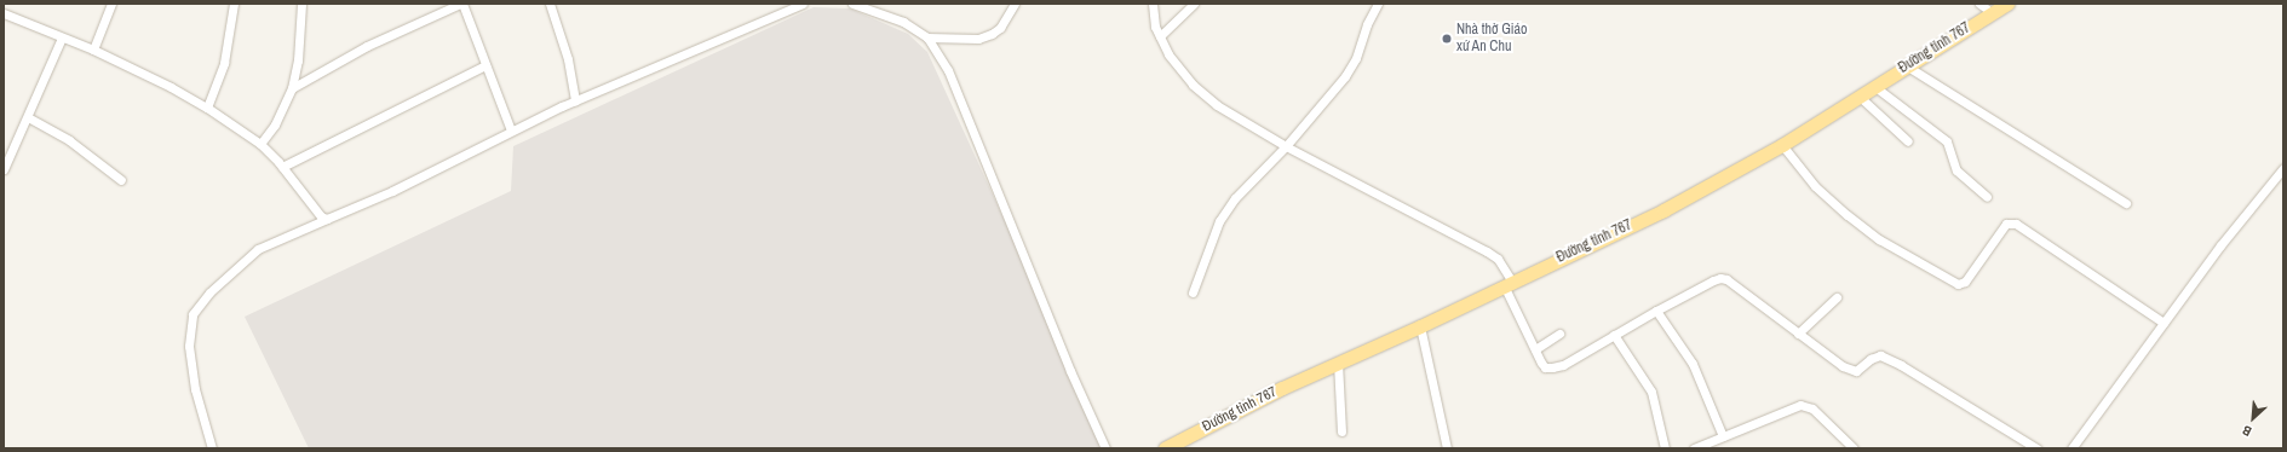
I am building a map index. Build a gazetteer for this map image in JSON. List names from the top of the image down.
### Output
{
  "streets": {
    "main road": ["Đường tỉnh 767"]
  },
  "places": ["Nhà thờ Giáo xứ An Chu"],
  "north": "bottom left"
}
